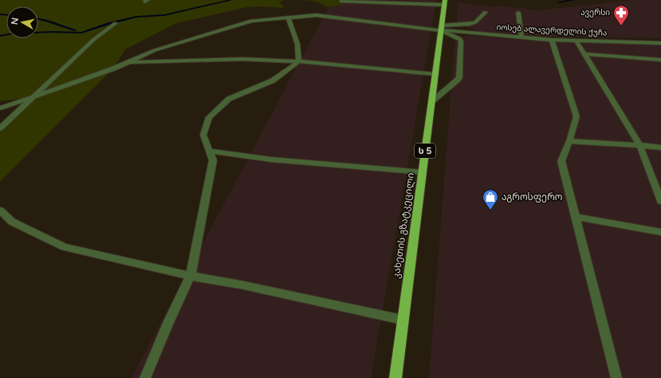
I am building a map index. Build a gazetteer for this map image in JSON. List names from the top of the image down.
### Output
{
  "streets": {
    "highway": ["ს 5", "კახეთის გზატკეცილი"],
    "street": ["იოსებ ალავერდელის ქუჩა"]
  },
  "crossings": [
    ["იოსებ ალავერდელის ქუჩა", "კახეთის გზატკეცილი"]
  ],
  "places": {
    "pharmacy": ["ავერსი"],
    "shop": ["აგროსფერო"]
  },
  "north": "left"
}
